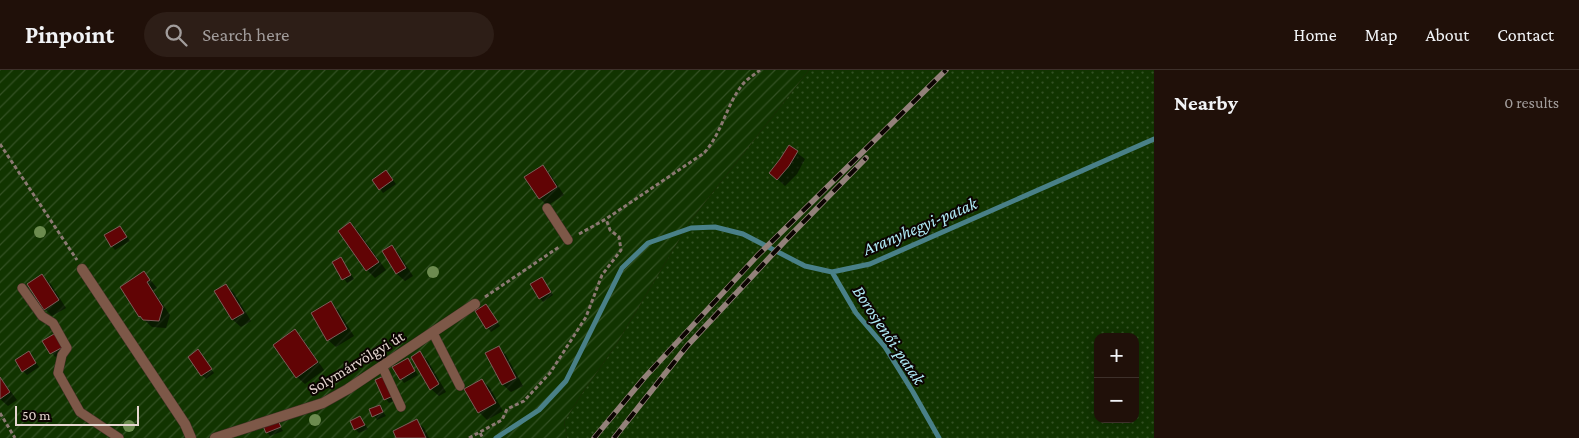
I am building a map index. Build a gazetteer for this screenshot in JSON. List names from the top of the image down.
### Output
{
  "streets": {
    "street": ["Solymárvölgyi út"]
  },
  "water": ["Aranyhegyi-patak", "Borosjenői-patak"],
  "scale_bar": "50 m",
  "page": {
    "header": "Pinpoint",
    "search": "Search here",
    "nav": [
      "Home",
      "Map",
      "About",
      "Contact"
    ],
    "heading": ["Nearby", "0 results"],
    "map_buttons": ["+", "−"],
    "scale": "50 m"
  }
}
